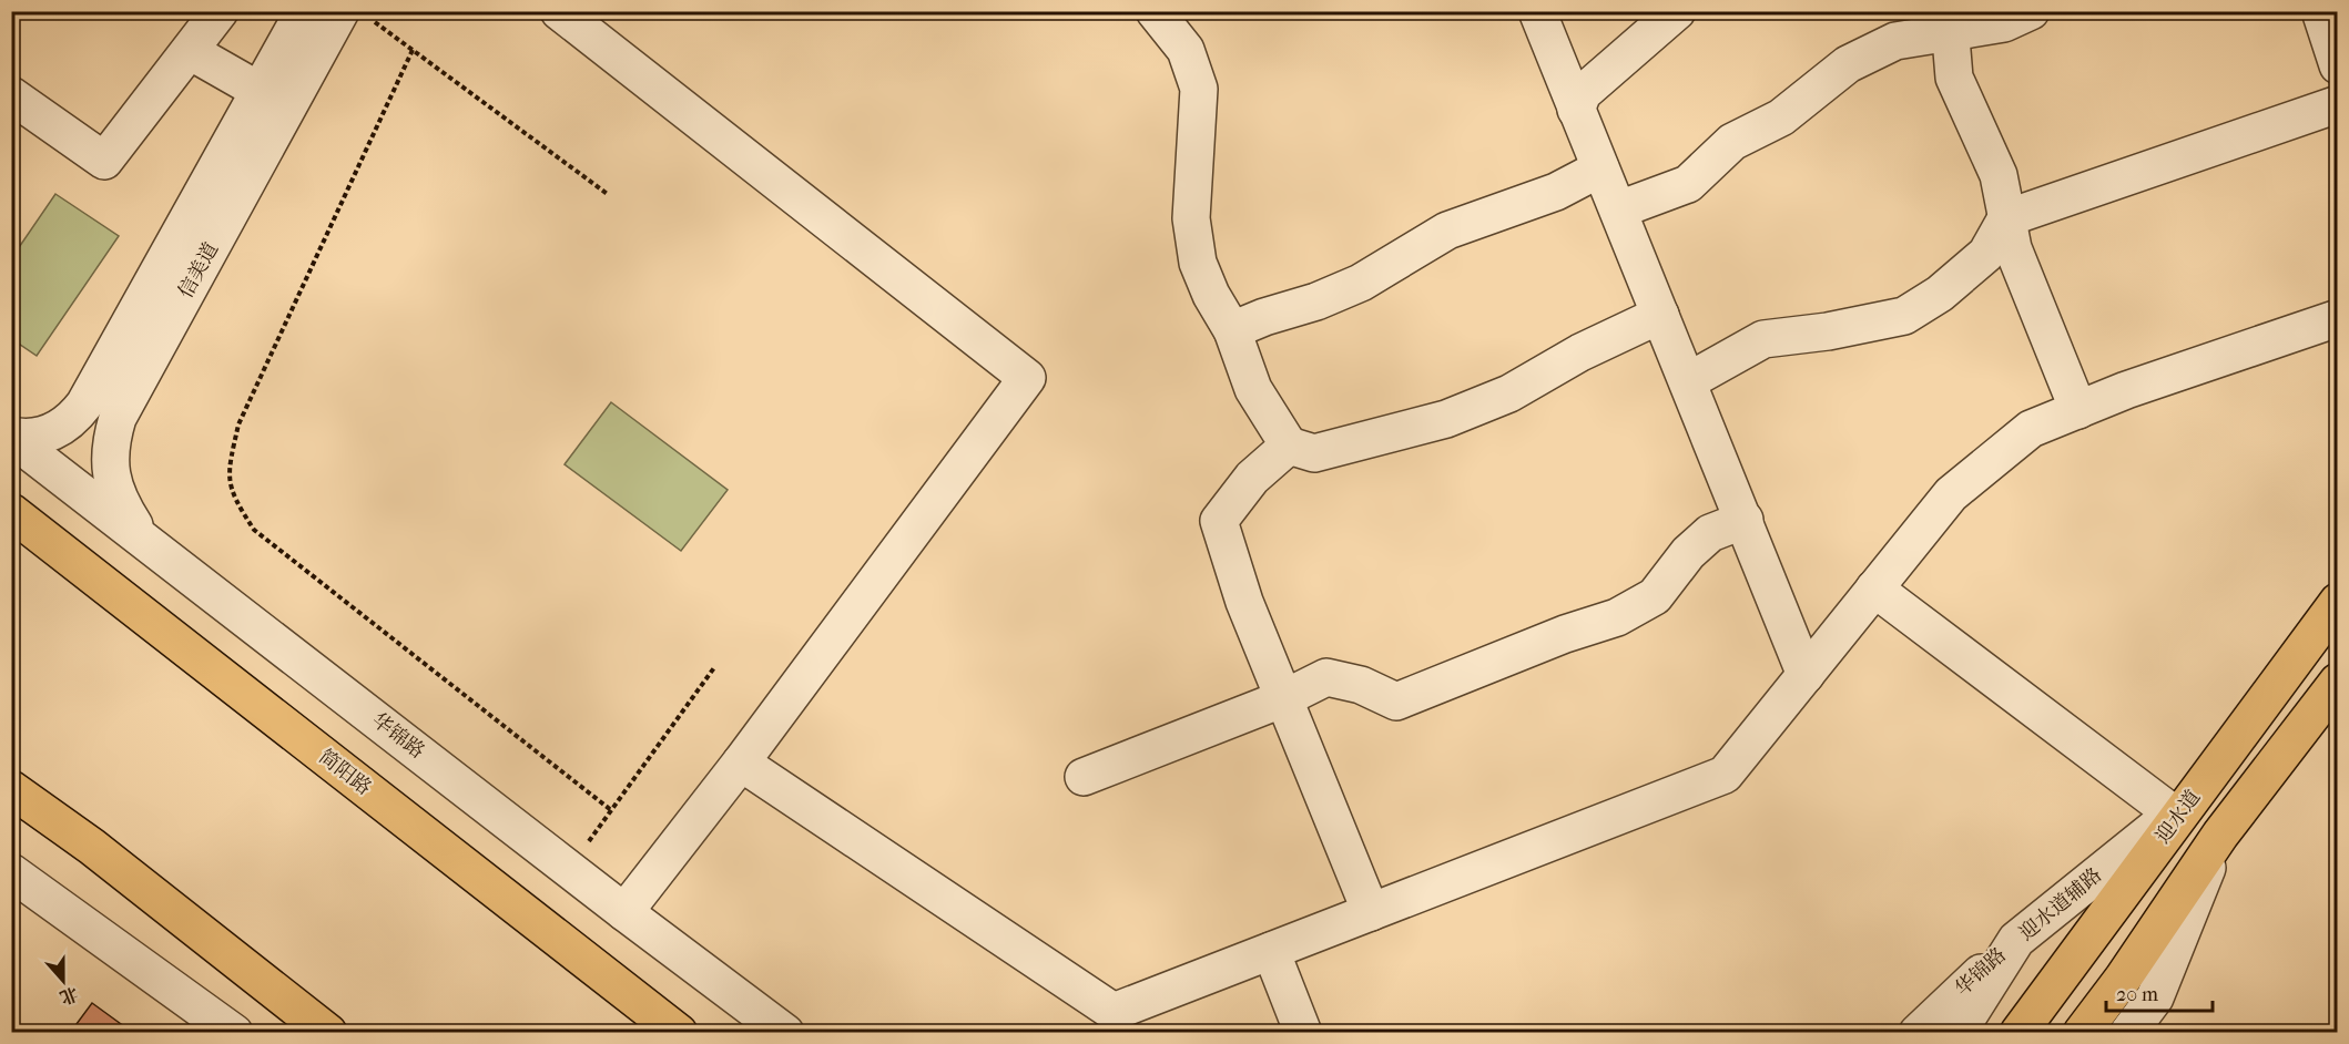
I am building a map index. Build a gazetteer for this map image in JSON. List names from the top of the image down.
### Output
{
  "streets": {
    "main road": ["简阳路", "迎水道"],
    "street": ["信美道", "华锦路", "迎水道辅路"]
  },
  "crossings": [
    ["信美道", "华锦路"],
    ["华锦路", "迎水道辅路"],
    ["迎水道", "迎水道辅路"]
  ],
  "scale_bar": "20 m",
  "north": "bottom"
}
